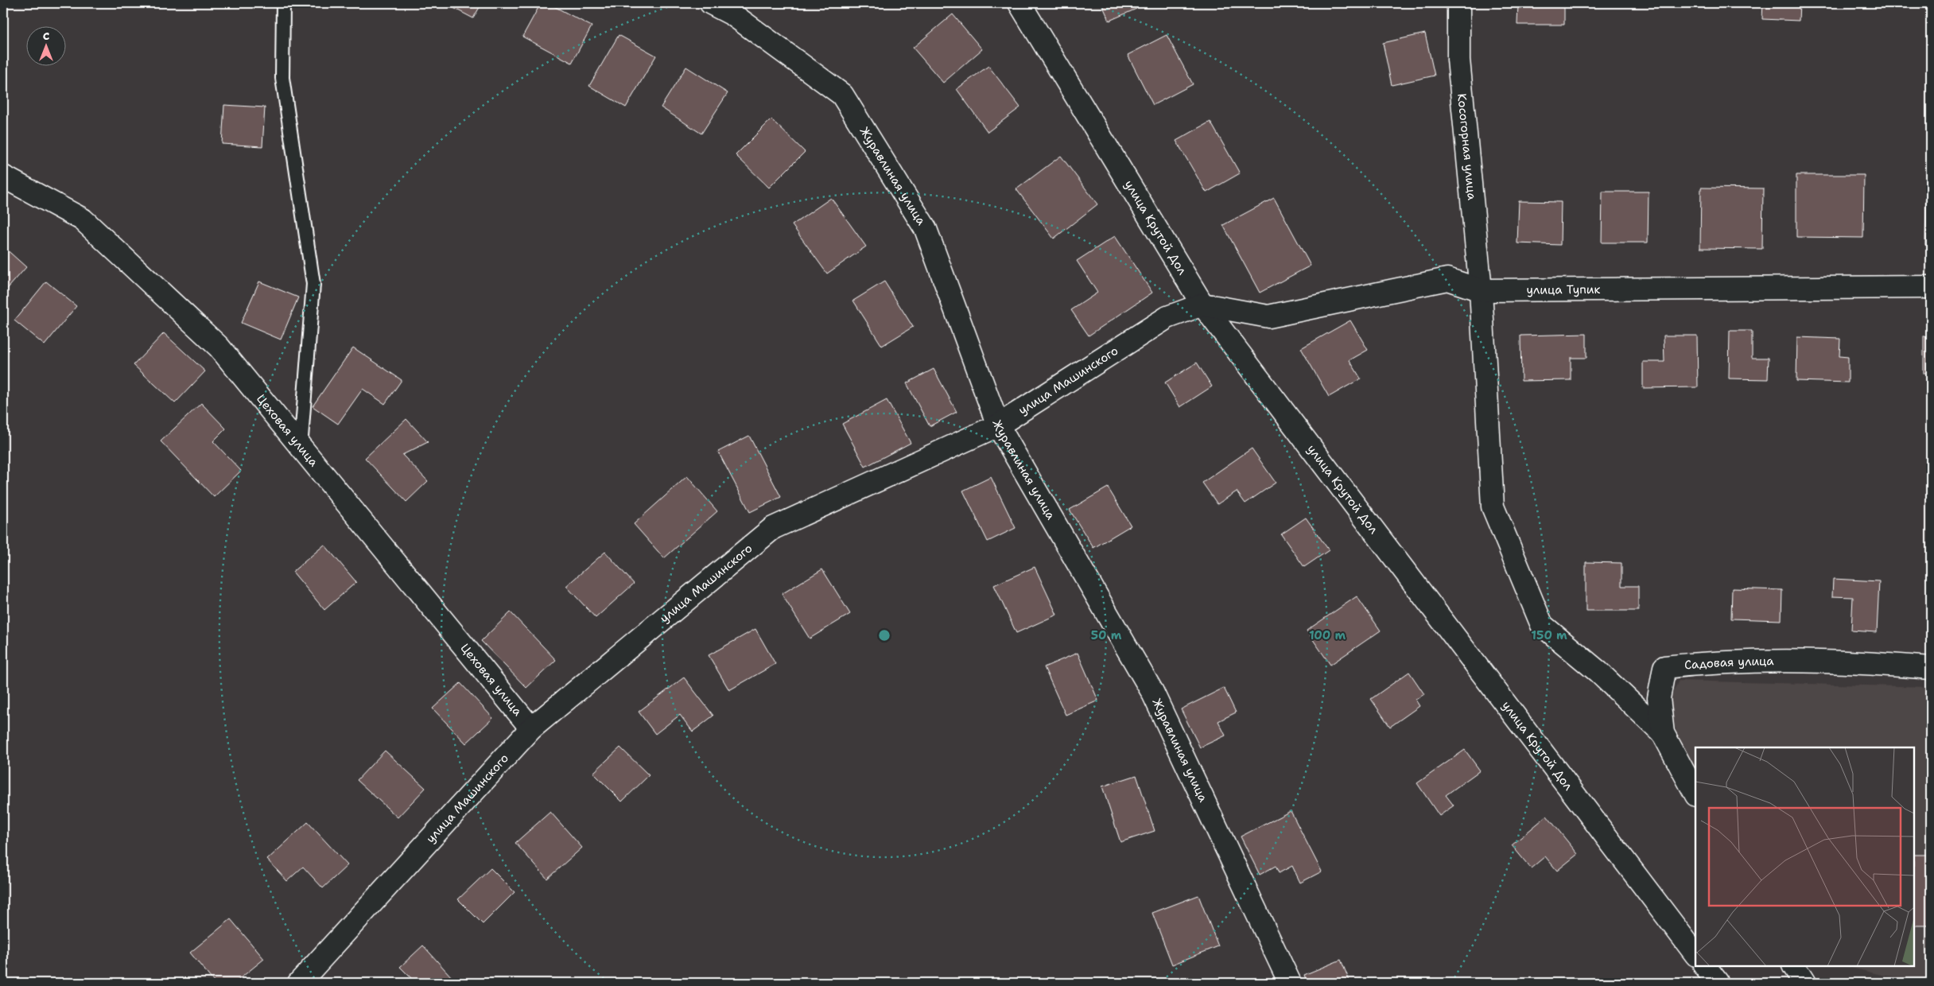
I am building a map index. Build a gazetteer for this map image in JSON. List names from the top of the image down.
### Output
{
  "streets": {
    "street": [
      "Косогорная улица",
      "Журавлиная улица",
      "улица Крутой Дол",
      "улица Тупик",
      "улица Машинского",
      "Цеховая улица",
      "Садовая улица"
    ]
  },
  "crossings": [
    ["Косогорная улица", "улица Тупик"],
    ["Косогорная улица", "Садовая улица"],
    ["Журавлиная улица", "улица Машинского"],
    ["улица Крутой Дол", "улица Тупик"],
    ["улица Крутой Дол", "улица Машинского"],
    ["улица Тупик", "улица Машинского"],
    ["улица Машинского", "Цеховая улица"]
  ],
  "north": "top",
  "rings": ["50 m", "100 m", "150 m"]
}
